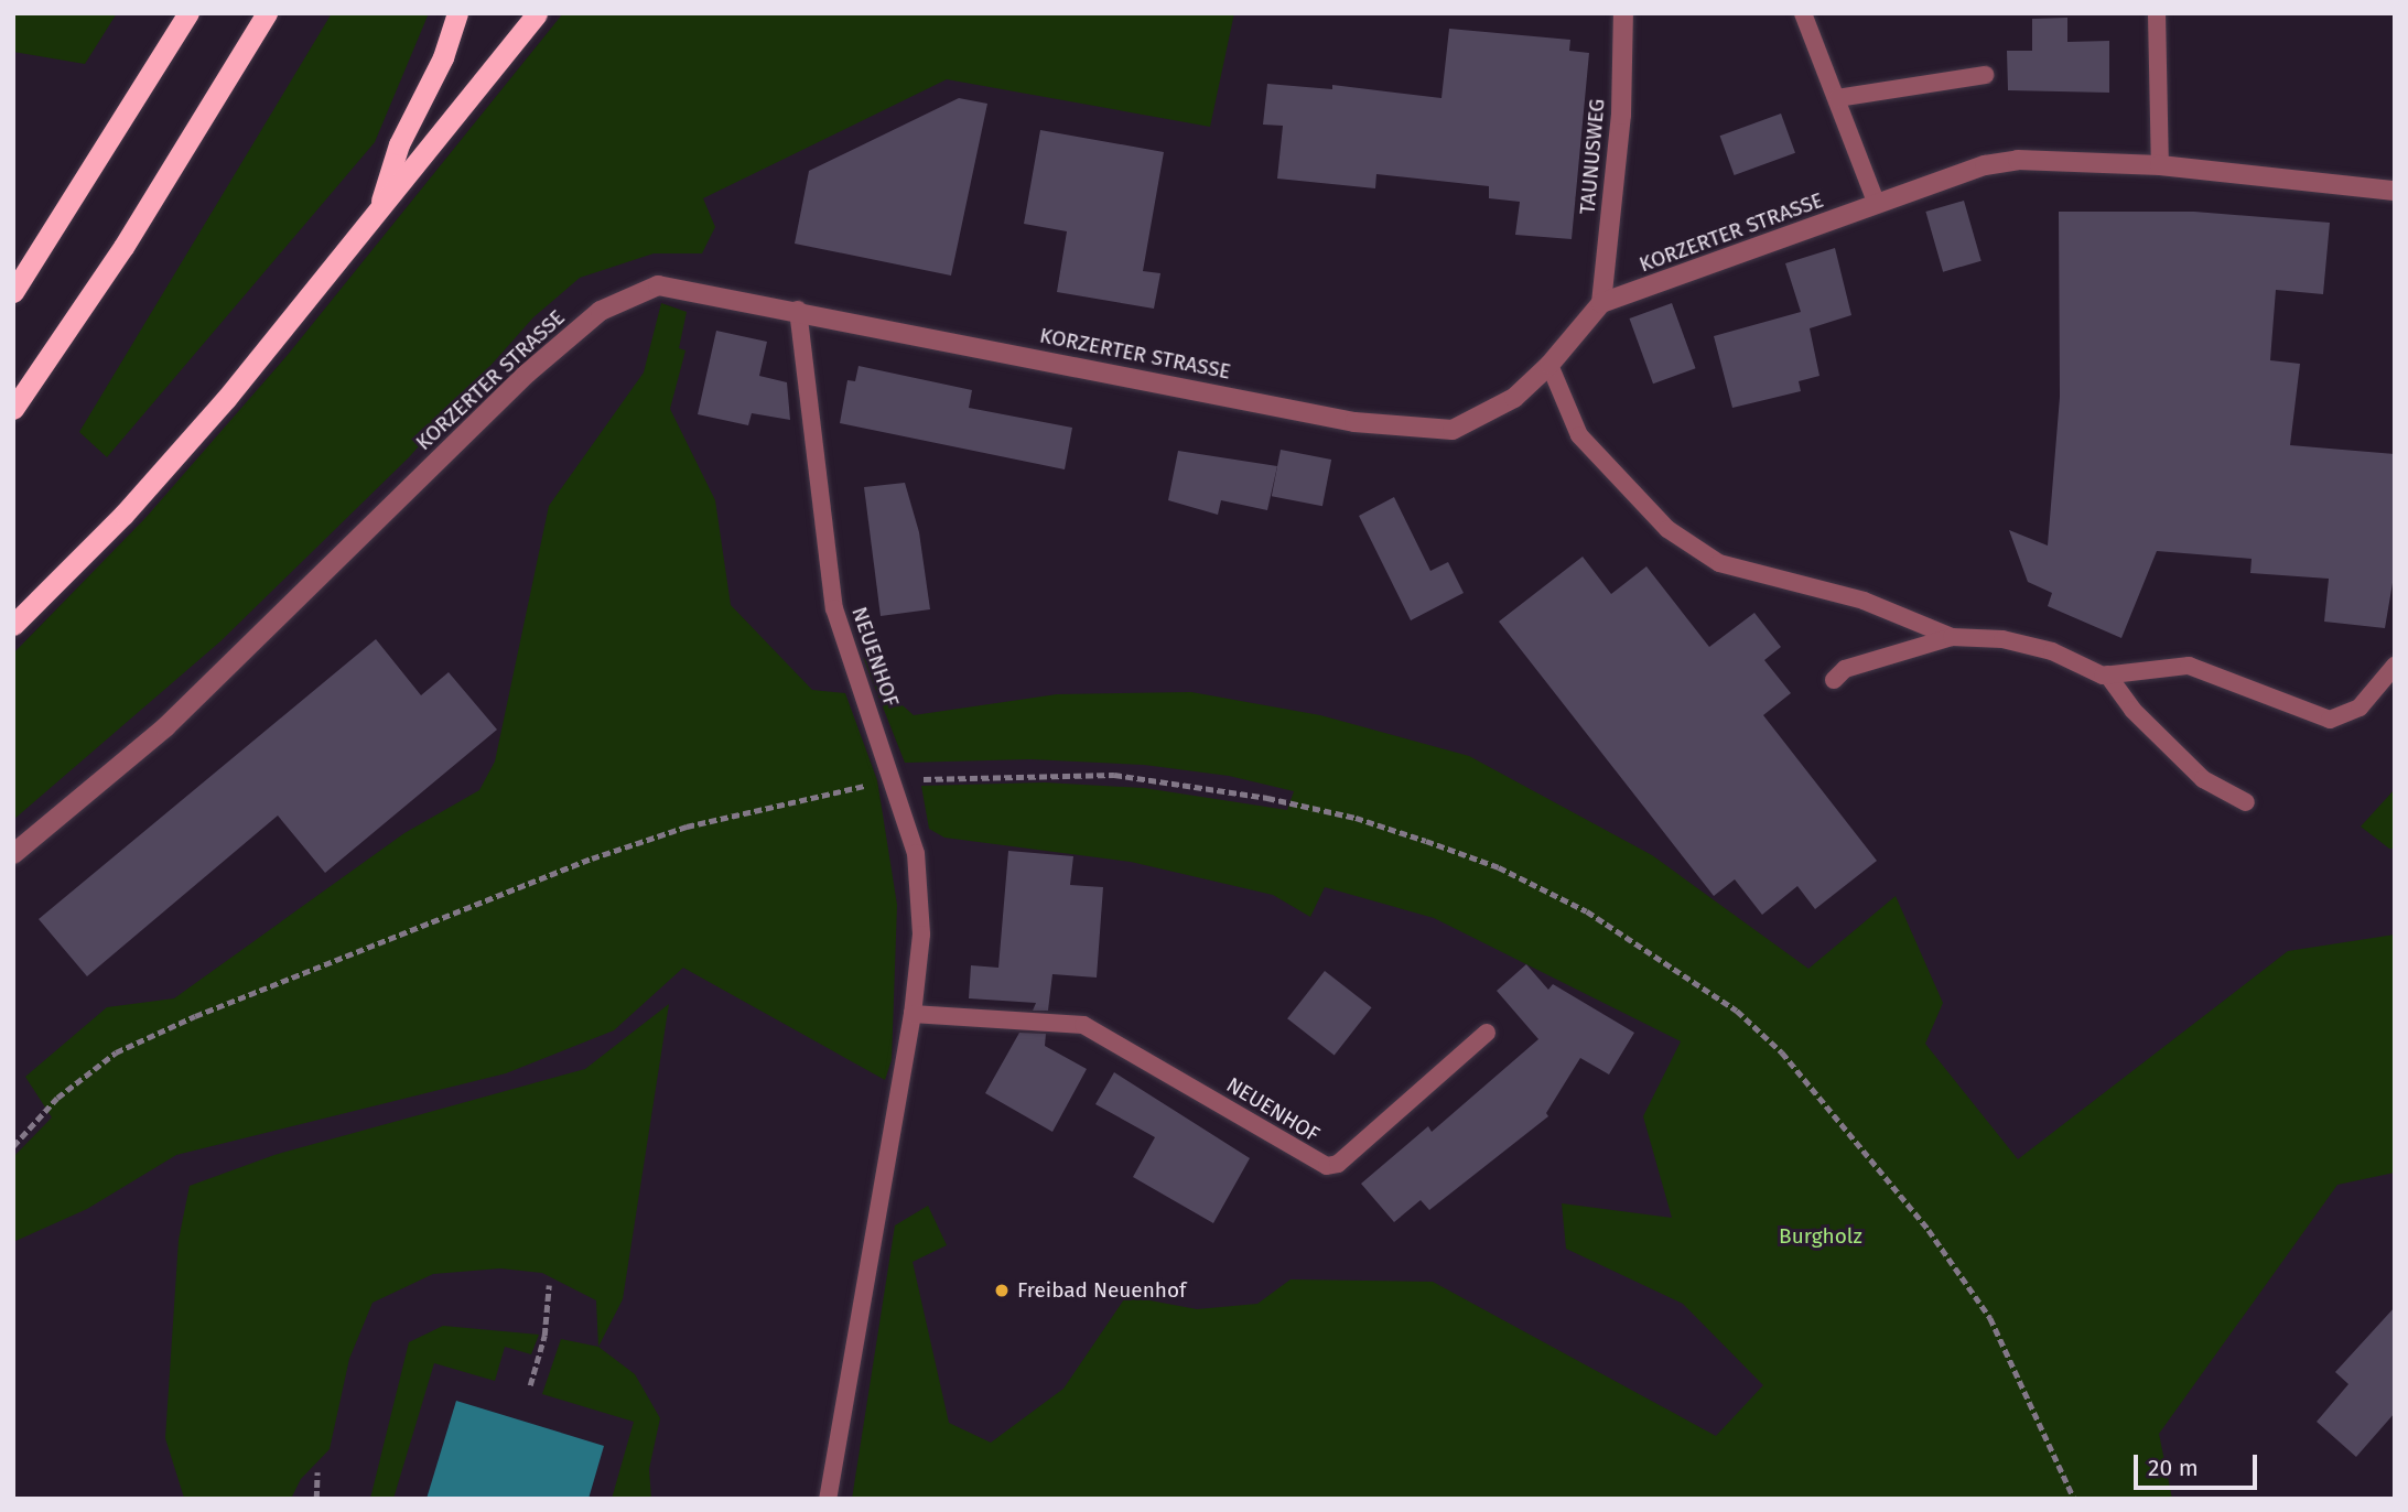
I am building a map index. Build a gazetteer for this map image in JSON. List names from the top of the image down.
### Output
{
  "streets": {
    "street": ["TAUNUSWEG", "KORZERTER STRASSE"],
    "lane": ["NEUENHOF"]
  },
  "crossings": [
    ["TAUNUSWEG", "KORZERTER STRASSE"],
    ["KORZERTER STRASSE", "NEUENHOF"]
  ],
  "parks": ["Burgholz"],
  "places": ["Freibad Neuenhof"],
  "scale_bar": "20 m"
}
